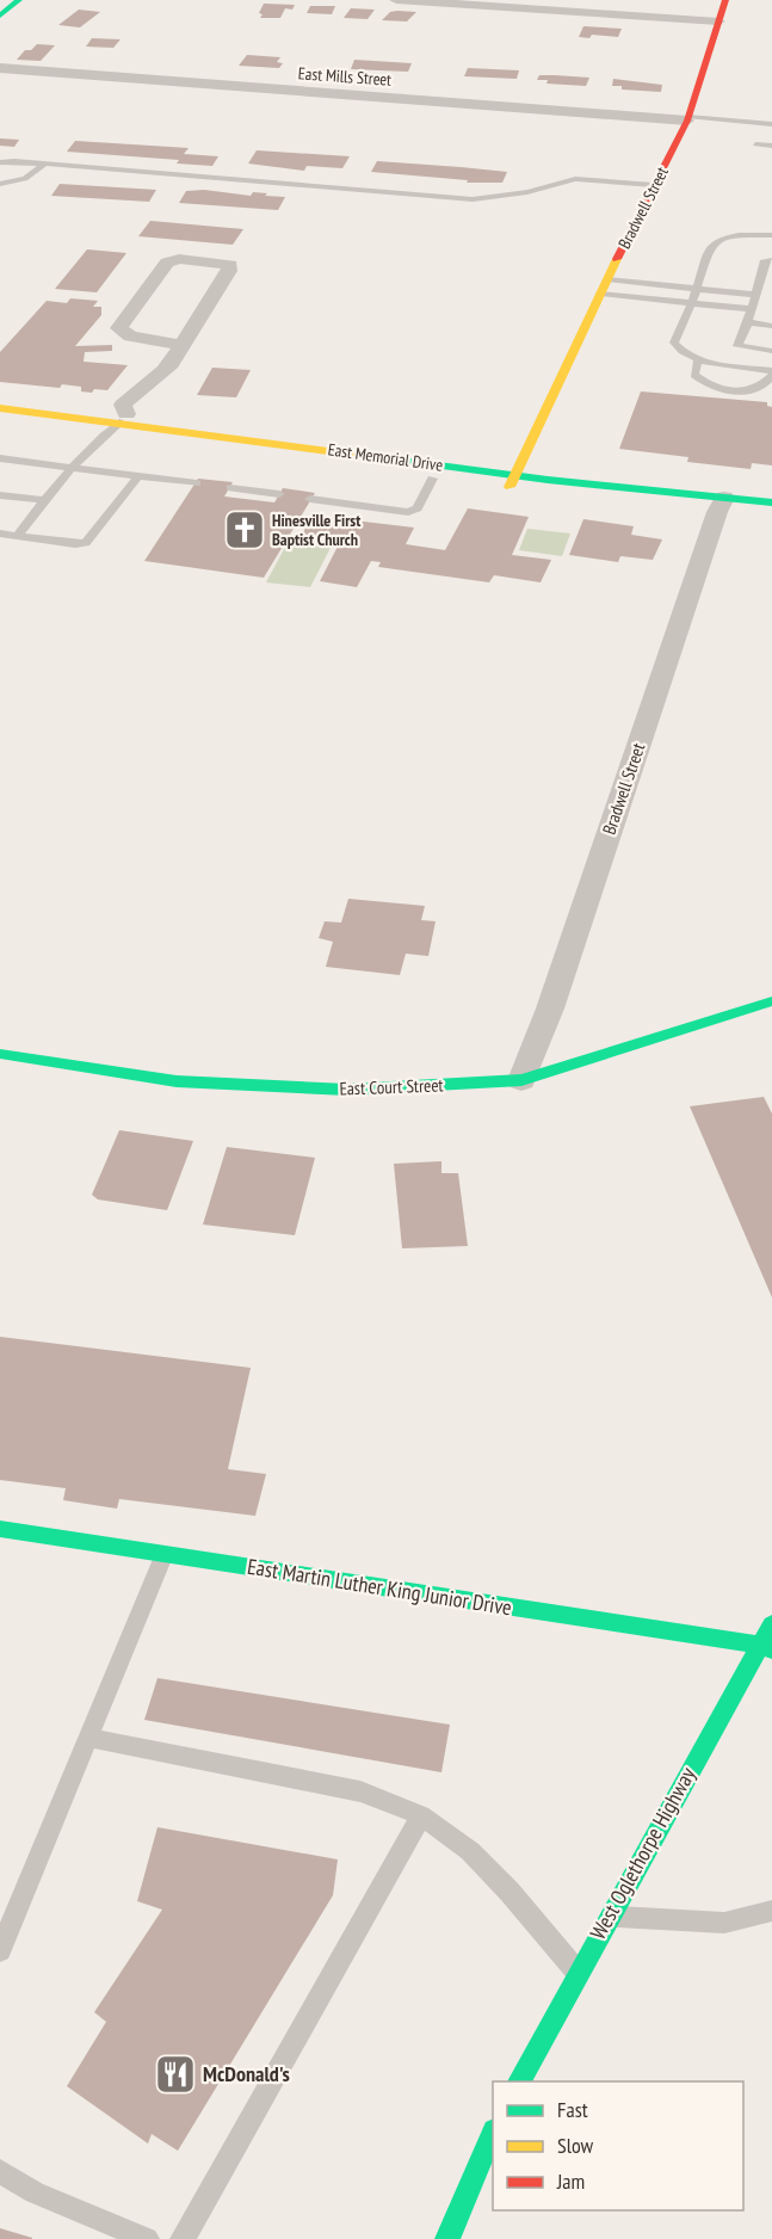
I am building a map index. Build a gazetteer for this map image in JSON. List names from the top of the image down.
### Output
{
  "streets": {
    "main road": [
      "Bradwell Street",
      "East Memorial Drive",
      "East Court Street",
      "East Martin Luther King Junior Drive",
      "West Oglethorpe Highway"
    ],
    "street": ["East Mills Street"]
  },
  "crossings": [
    ["East Mills Street", "Bradwell Street"],
    ["Bradwell Street", "East Memorial Drive"],
    ["Bradwell Street", "East Court Street"],
    ["East Martin Luther King Junior Drive", "West Oglethorpe Highway"]
  ],
  "places": {
    "church": ["Hinesville First Baptist Church"],
    "restaurant": ["McDonald's"]
  },
  "legend": ["Fast", "Slow", "Jam"]
}
